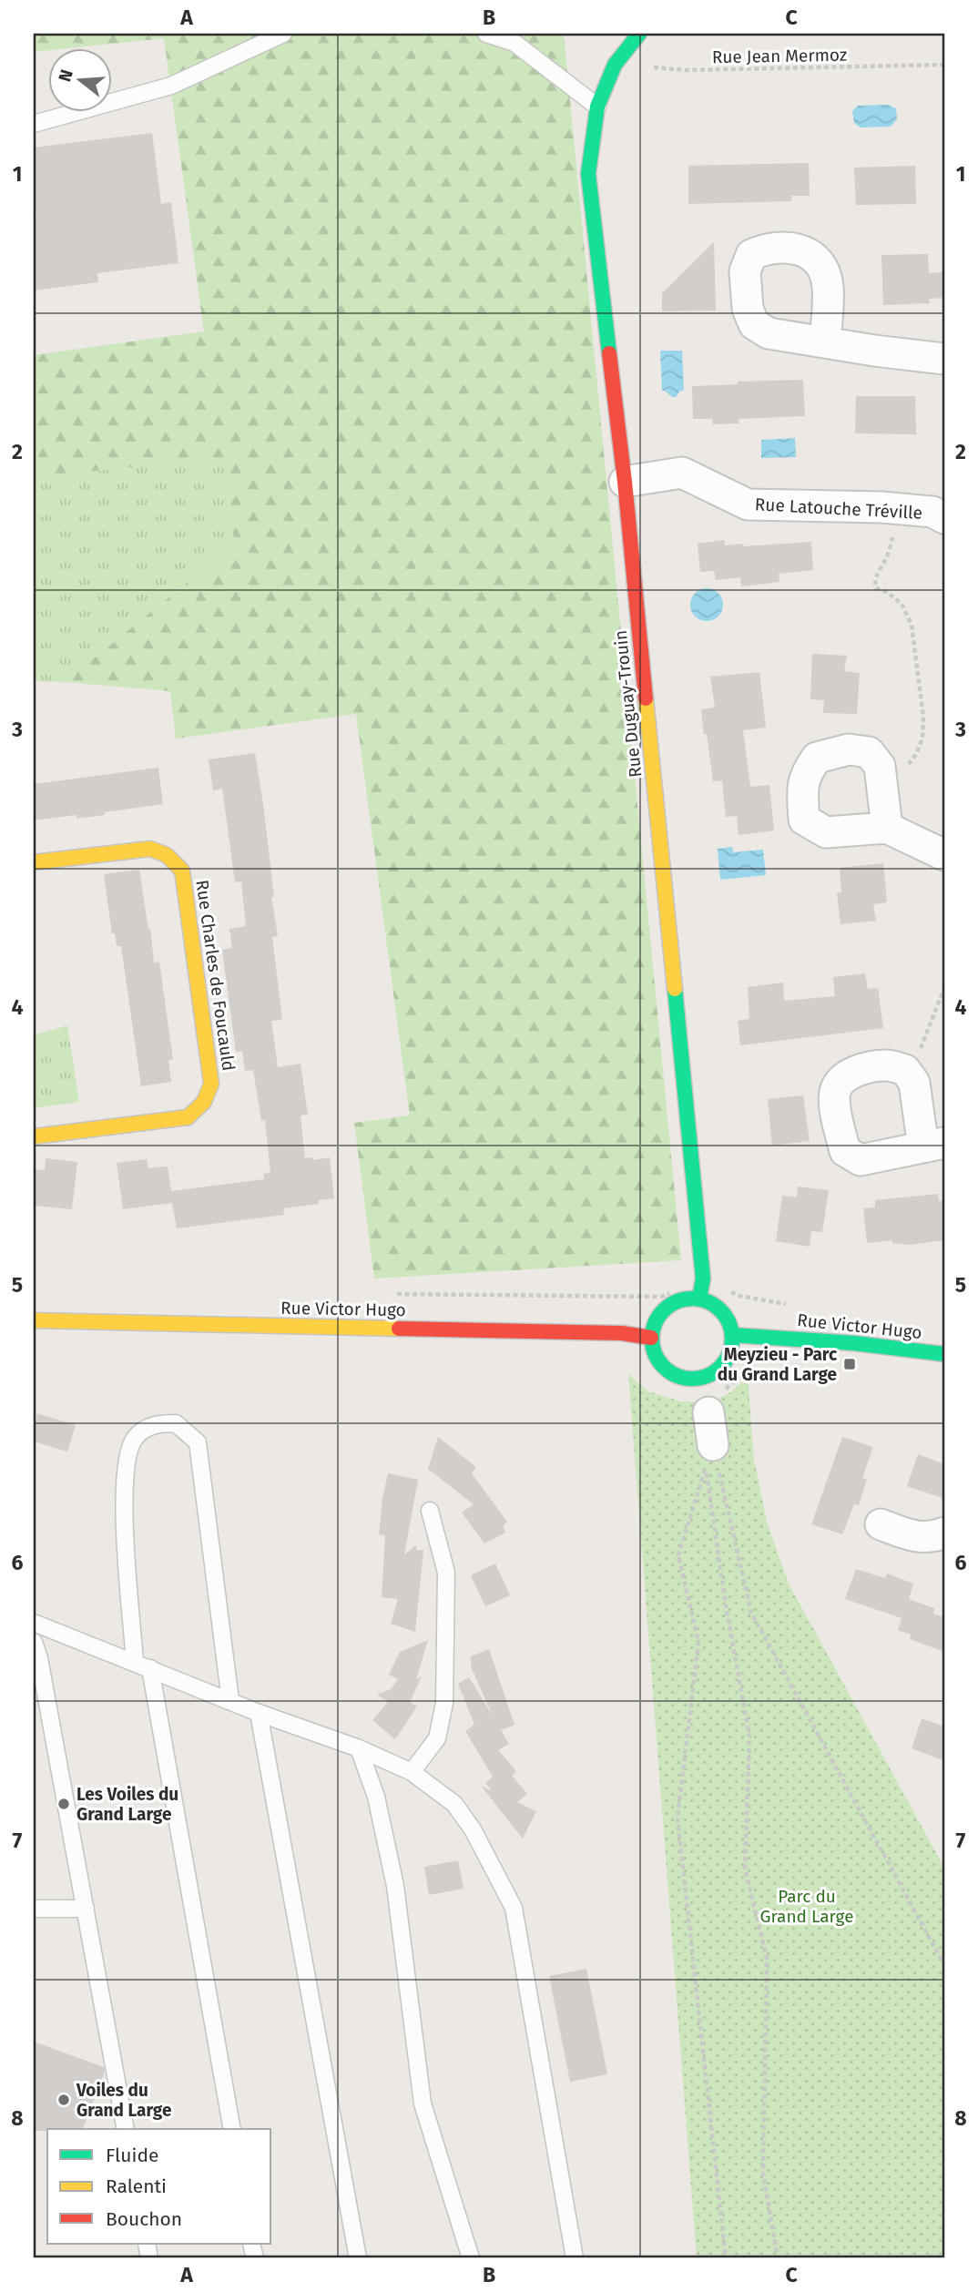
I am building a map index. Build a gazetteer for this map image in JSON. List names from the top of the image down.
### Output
{
  "streets": {
    "street": [
      "Rue Latouche Tréville",
      "Rue Duguay-Trouin",
      "Rue Charles de Foucauld",
      "Rue Victor Hugo"
    ],
    "path": ["Rue Jean Mermoz"]
  },
  "crossings": [
    ["Rue Jean Mermoz", "Rue Duguay-Trouin"],
    ["Rue Latouche Tréville", "Rue Duguay-Trouin"],
    ["Rue Duguay-Trouin", "Rue Victor Hugo"]
  ],
  "parks": ["Parc du Grand Large"],
  "places": {
    "transit": ["Meyzieu - Parc du Grand Large"],
    "other": ["Les Voiles du Grand Large", "Voiles du Grand Large"]
  },
  "legend": ["Fluide", "Ralenti", "Bouchon"],
  "north": "left",
  "grid": {
    "columns": ["A", "B", "C"],
    "rows": [
      "1",
      "2",
      "3",
      "4",
      "5",
      "6",
      "7",
      "8"
    ]
  }
}
